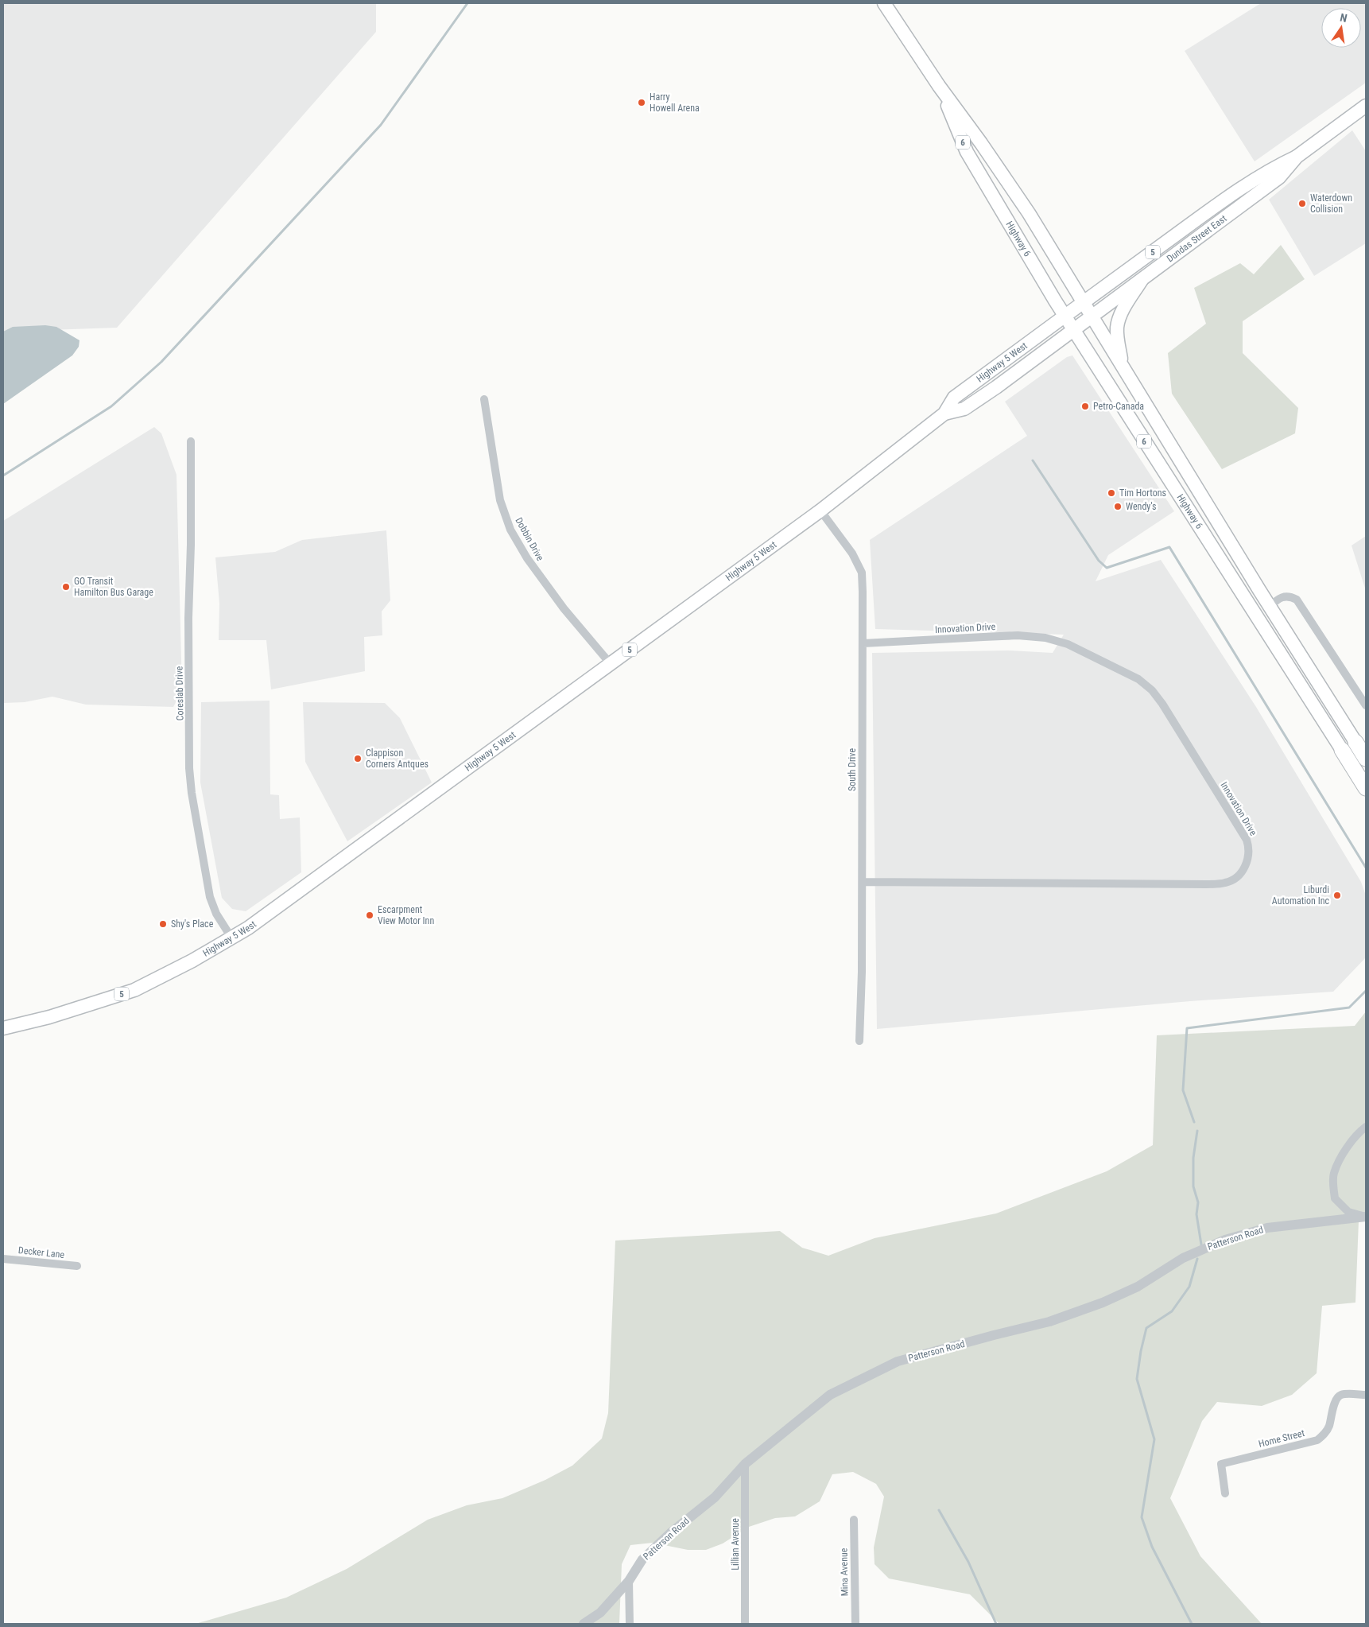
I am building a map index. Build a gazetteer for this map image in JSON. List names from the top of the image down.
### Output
{
  "streets": {
    "highway": ["6", "Highway 6"],
    "main road": ["Dundas Street East", "5", "Highway 5 West"],
    "street": [
      "Dobbin Drive",
      "Innovation Drive",
      "Coreslab Drive",
      "South Drive",
      "Patterson Road",
      "Decker Lane",
      "Home Street",
      "Lillian Avenue",
      "Mina Avenue"
    ]
  },
  "crossings": [
    ["Highway 6", "Dundas Street East"],
    ["Highway 6", "5"],
    ["Highway 6", "Highway 5 West"],
    ["Dundas Street East", "5"],
    ["5", "Highway 5 West"],
    ["Highway 5 West", "Dobbin Drive"],
    ["Highway 5 West", "Coreslab Drive"],
    ["Highway 5 West", "South Drive"],
    ["Innovation Drive", "South Drive"],
    ["Patterson Road", "Lillian Avenue"]
  ],
  "places": [
    "Harry Howell Arena",
    "Waterdown Collision",
    "Petro-Canada",
    "Tim Hortons",
    "Wendy's",
    "GO Transit Hamilton Bus Garage",
    "Clappison Corners Antques",
    "Liburdi Automation Inc",
    "Escarpment View Motor Inn",
    "Shy's Place"
  ],
  "north": "top"
}
